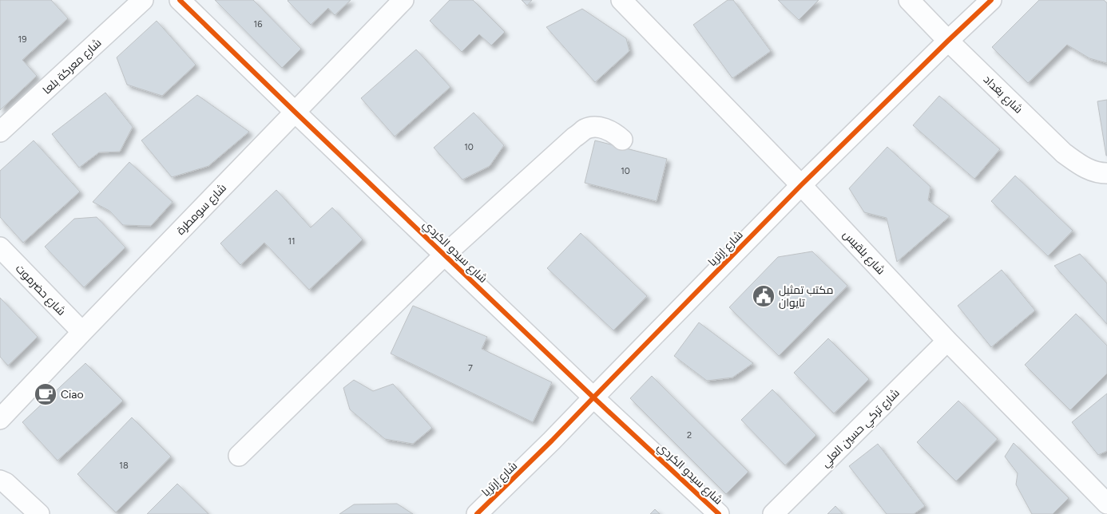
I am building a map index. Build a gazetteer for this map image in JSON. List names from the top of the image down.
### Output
{
  "streets": {
    "street": [
      "شارع معركة بلعا",
      "شارع بغداد",
      "شارع سومطرة",
      "شارع إرتريا",
      "شارع سيدو الكردي",
      "شارع بلقيس",
      "شارع حضرموت",
      "شارع تركي حسين العلي"
    ]
  },
  "crossings": [
    ["شارع بغداد", "شارع إرتريا"],
    ["شارع سومطرة", "شارع سيدو الكردي"],
    ["شارع سومطرة", "شارع حضرموت"],
    ["شارع إرتريا", "شارع سيدو الكردي"],
    ["شارع إرتريا", "شارع بلقيس"],
    ["شارع بلقيس", "شارع تركي حسين العلي"]
  ],
  "places": {
    "public building": ["مكتب تمثيل تايوان"],
    "cafe": ["Ciao"]
  },
  "house_numbers": [
    "16",
    "19",
    "10",
    "10",
    "11",
    "7",
    "2",
    "18"
  ]
}
